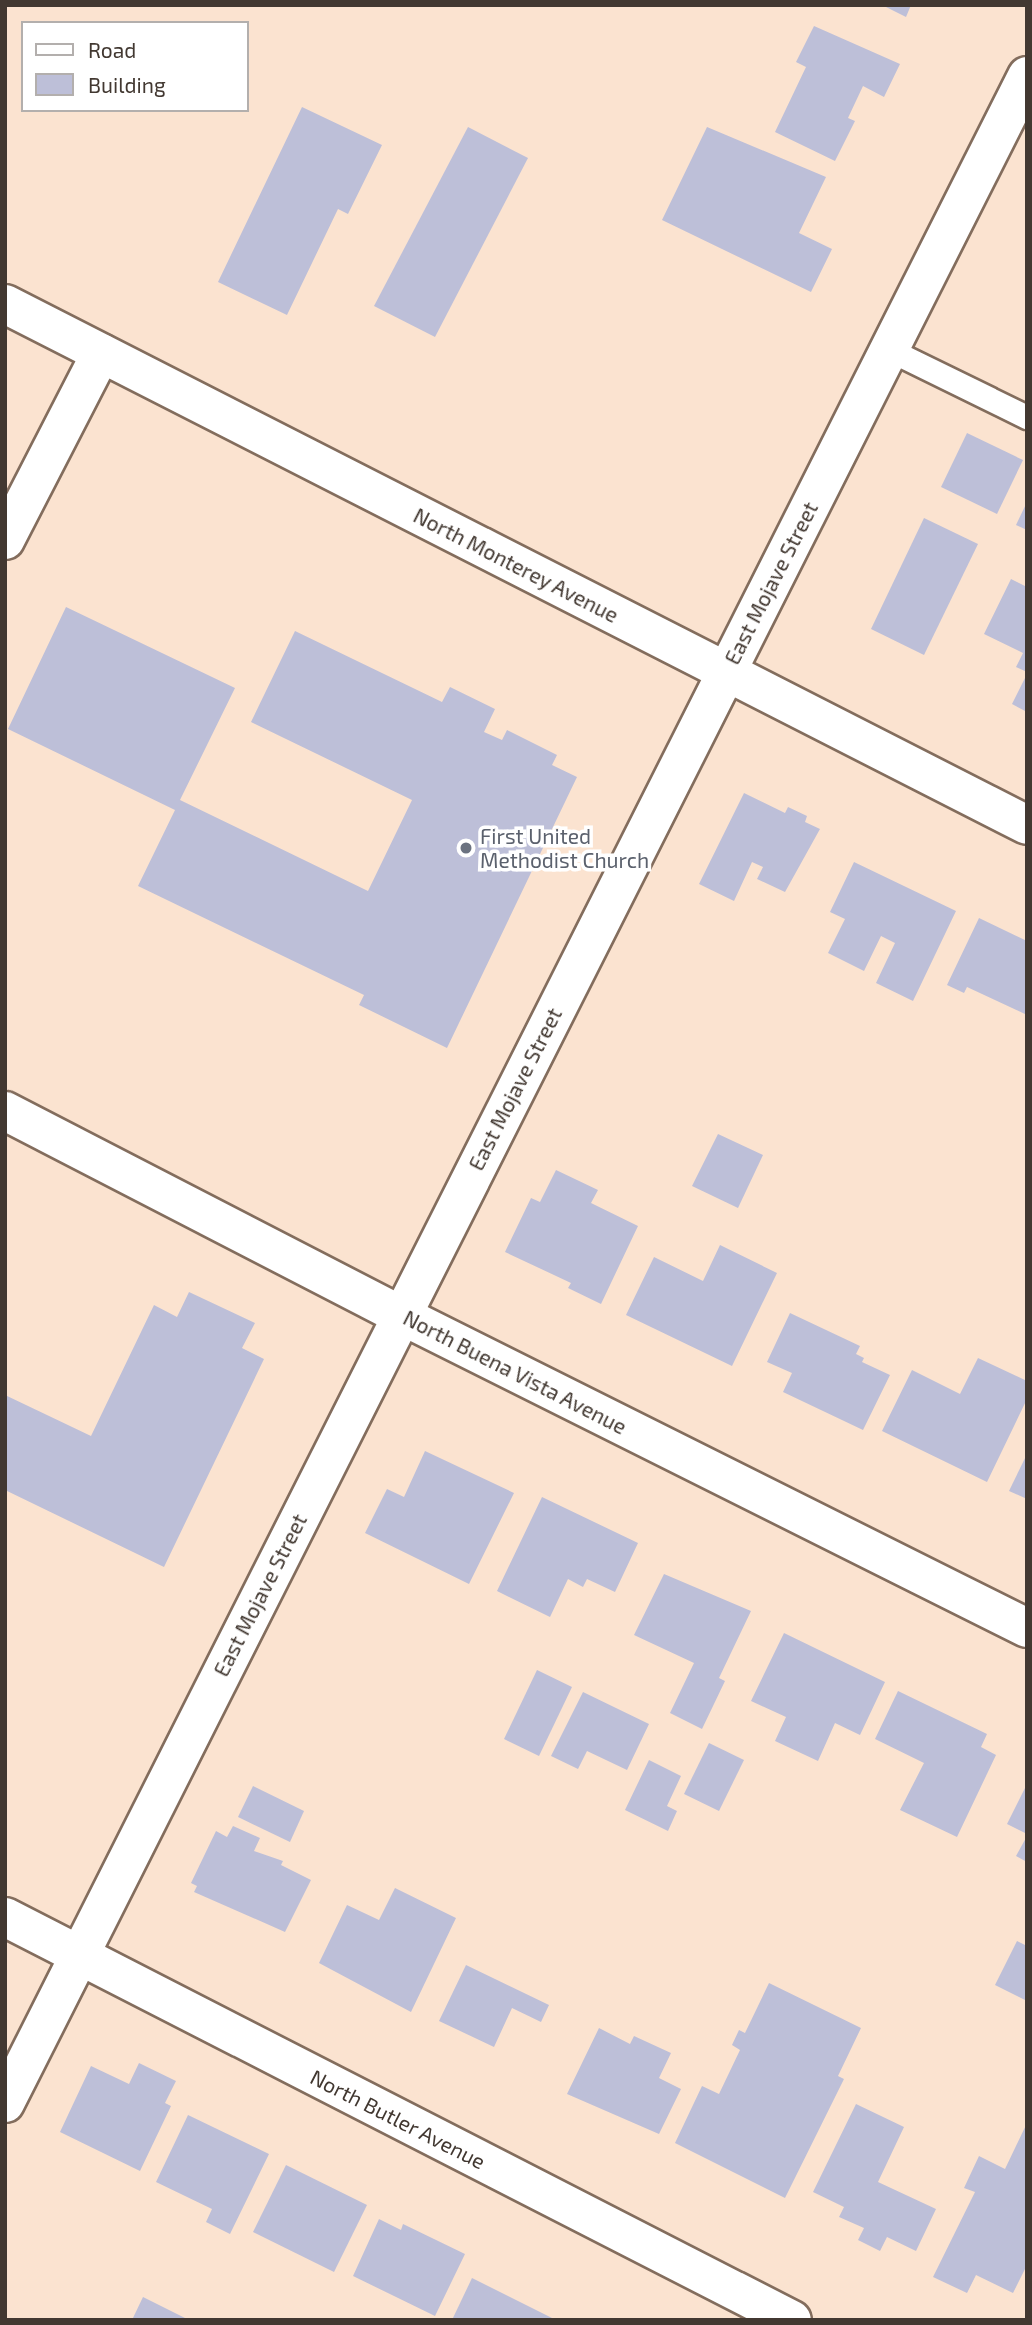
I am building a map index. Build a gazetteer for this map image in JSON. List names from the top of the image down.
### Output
{
  "streets": {
    "street": [
      "North Monterey Avenue",
      "East Mojave Street",
      "North Buena Vista Avenue",
      "North Butler Avenue"
    ]
  },
  "crossings": [
    ["North Monterey Avenue", "East Mojave Street"],
    ["East Mojave Street", "North Buena Vista Avenue"],
    ["East Mojave Street", "North Butler Avenue"]
  ],
  "places": ["First United Methodist Church"],
  "legend": ["Road", "Building"]
}
